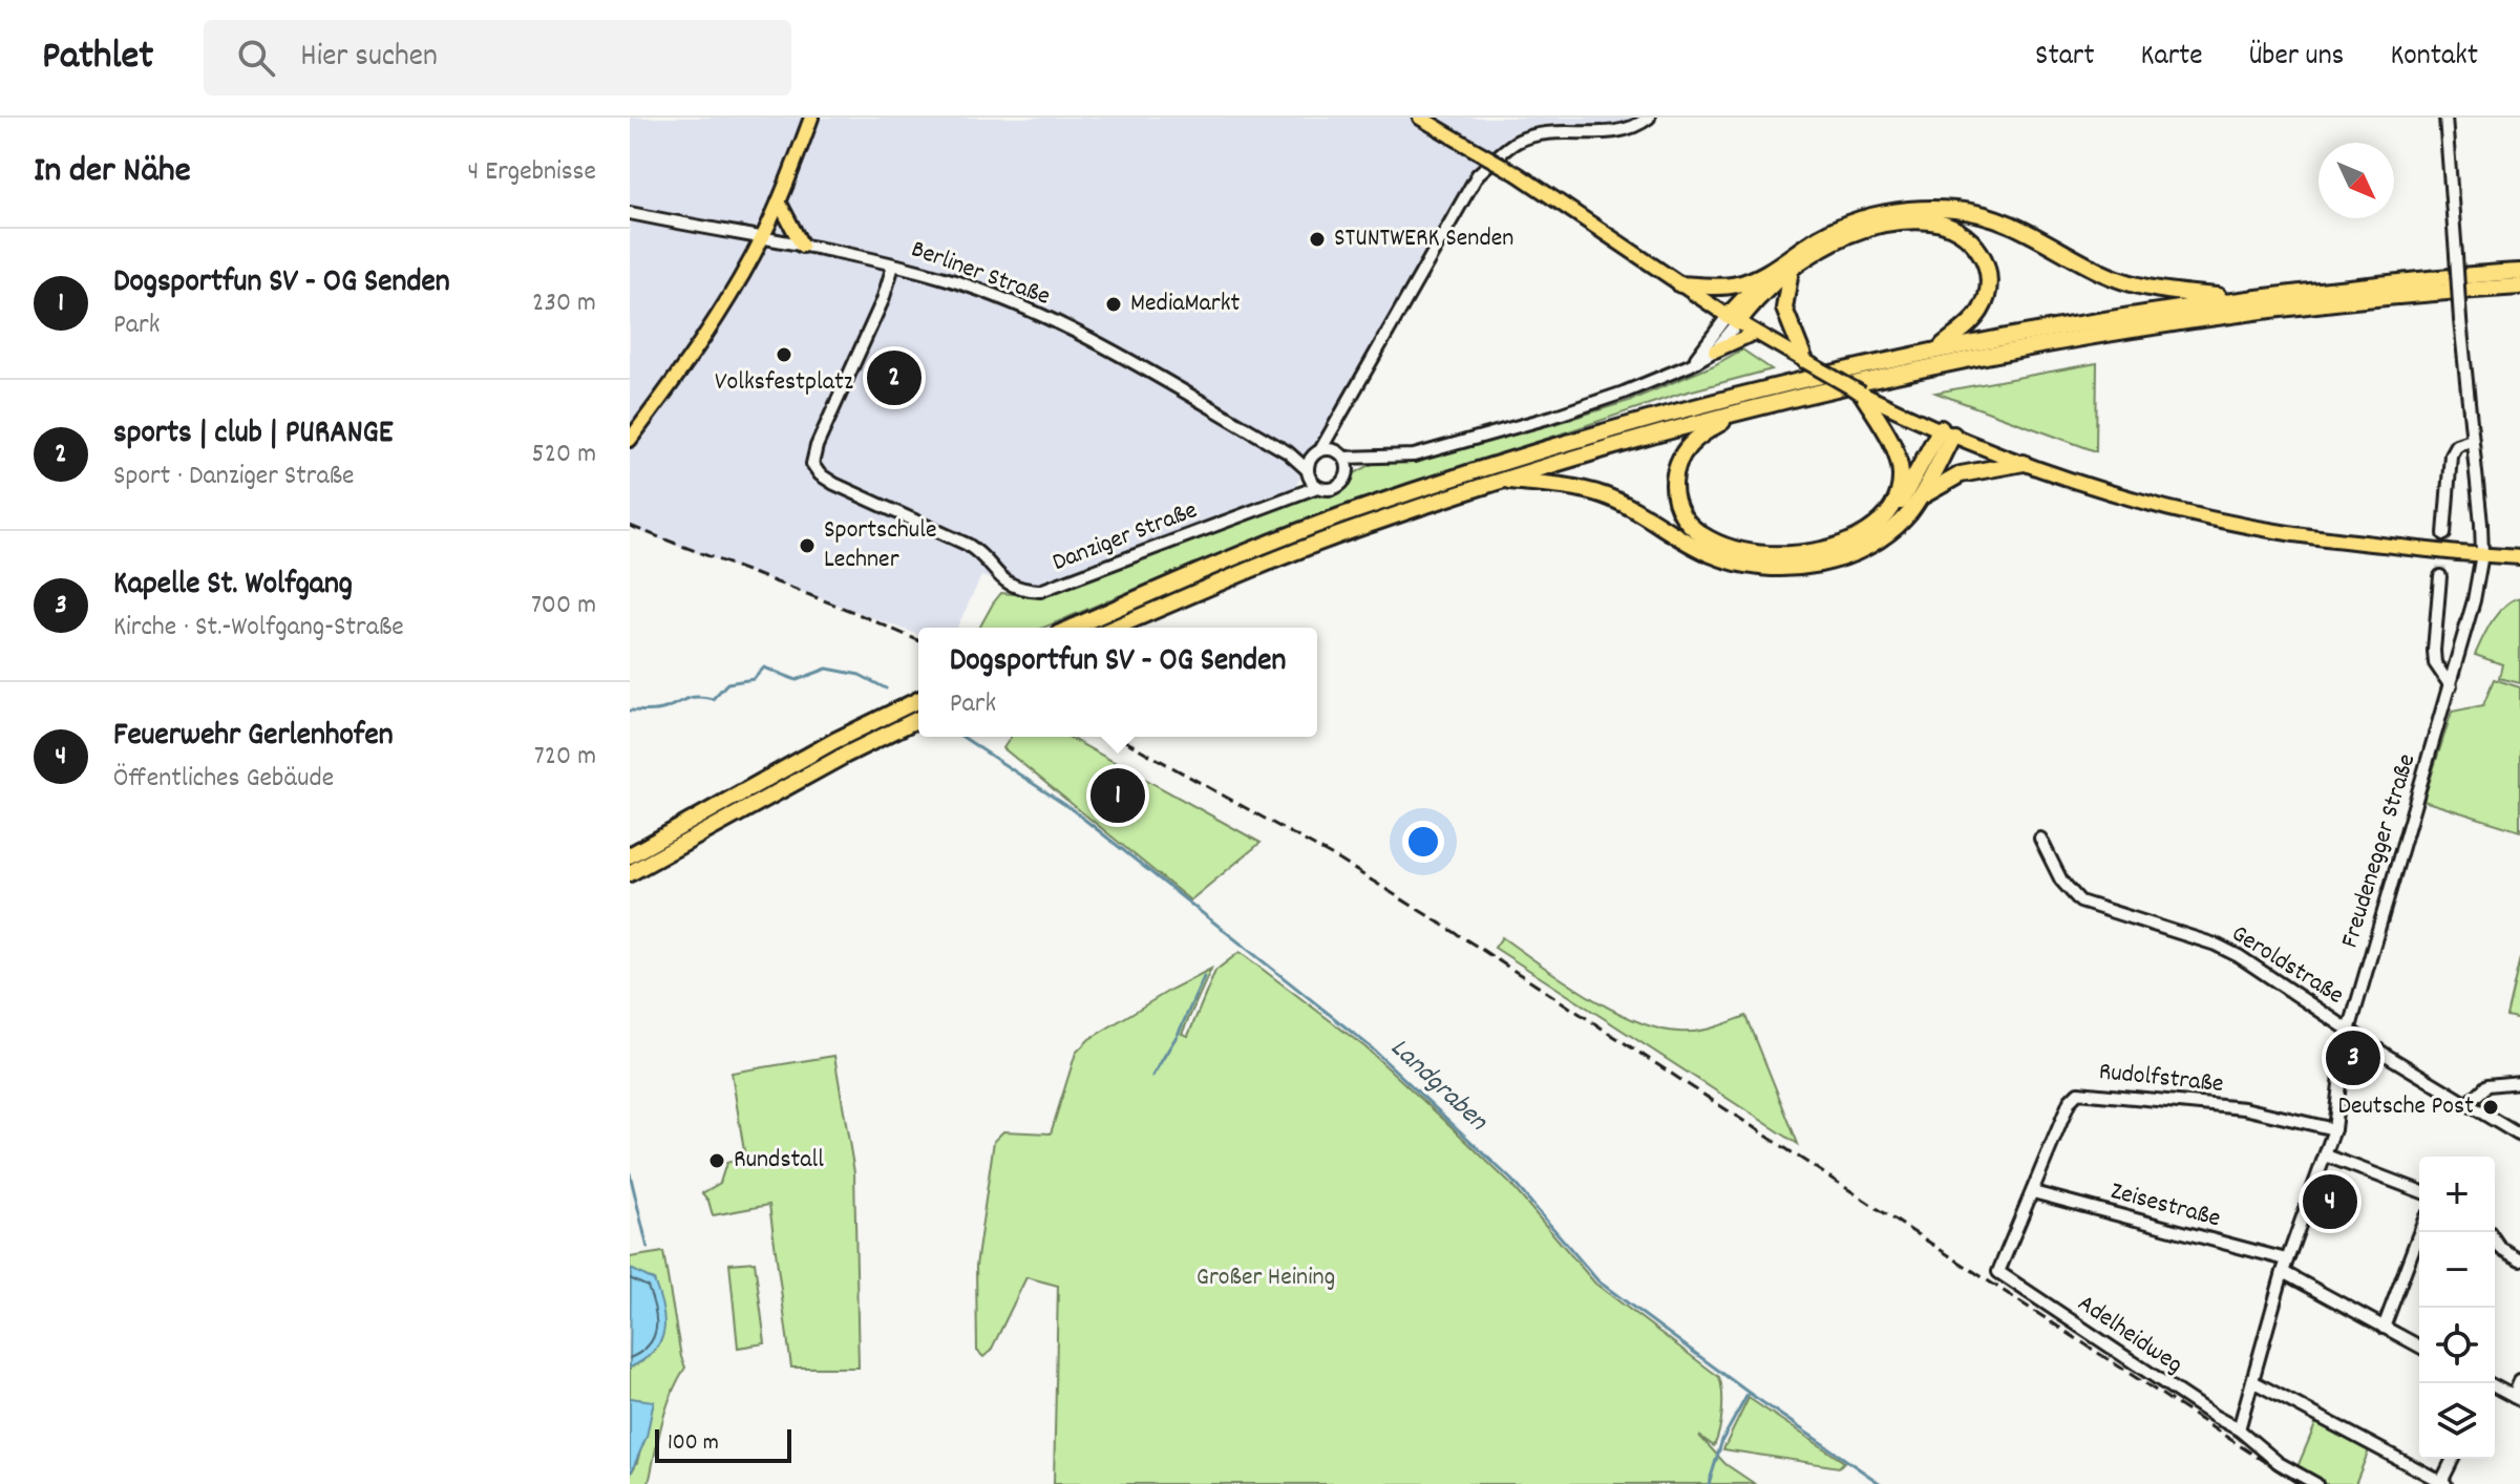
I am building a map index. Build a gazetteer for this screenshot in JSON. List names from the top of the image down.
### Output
{
  "streets": {
    "street": [
      "Berliner Straße",
      "Danziger Straße",
      "Freudenegger Straße",
      "Geroldstraße",
      "Rudolfstraße",
      "Zeisestraße",
      "Adelheidweg"
    ]
  },
  "crossings": [
    ["Berliner Straße", "Danziger Straße"],
    ["Freudenegger Straße", "Geroldstraße"],
    ["Freudenegger Straße", "Rudolfstraße"],
    ["Freudenegger Straße", "Zeisestraße"],
    ["Freudenegger Straße", "Adelheidweg"],
    ["Rudolfstraße", "Zeisestraße"],
    ["Rudolfstraße", "Adelheidweg"]
  ],
  "water": ["Landgraben"],
  "parks": ["Großer Heining"],
  "places": [
    "STUNTWERK Senden",
    "MediaMarkt",
    "Volksfestplatz",
    "Sportschule Lechner",
    "Deutsche Post",
    "Rundstall"
  ],
  "scale_bar": "100 m",
  "north": "bottom right",
  "page": {
    "header": "Pathlet",
    "search": "Hier suchen",
    "nav": [
      "Start",
      "Karte",
      "Über uns",
      "Kontakt"
    ],
    "heading": ["In der Nähe", "4 Ergebnisse"],
    "list": [
      {
        "mark": "1",
        "name": "Dogsportfun SV - OG Senden",
        "note": "Park",
        "value": "230 m"
      },
      {
        "mark": "2",
        "name": "sports | club | PURANGE",
        "note": "Sport · Danziger Straße",
        "value": "520 m"
      },
      {
        "mark": "3",
        "name": "Kapelle St. Wolfgang",
        "note": "Kirche · St.-Wolfgang-Straße",
        "value": "700 m"
      },
      {
        "mark": "4",
        "name": "Feuerwehr Gerlenhofen",
        "note": "Öffentliches Gebäude",
        "value": "720 m"
      }
    ],
    "pins": [
      "2",
      "1",
      "3",
      "4"
    ],
    "popup": ["Dogsportfun SV - OG Senden", "Park"],
    "map_buttons": ["+", "−"],
    "scale": "100 m"
  }
}
